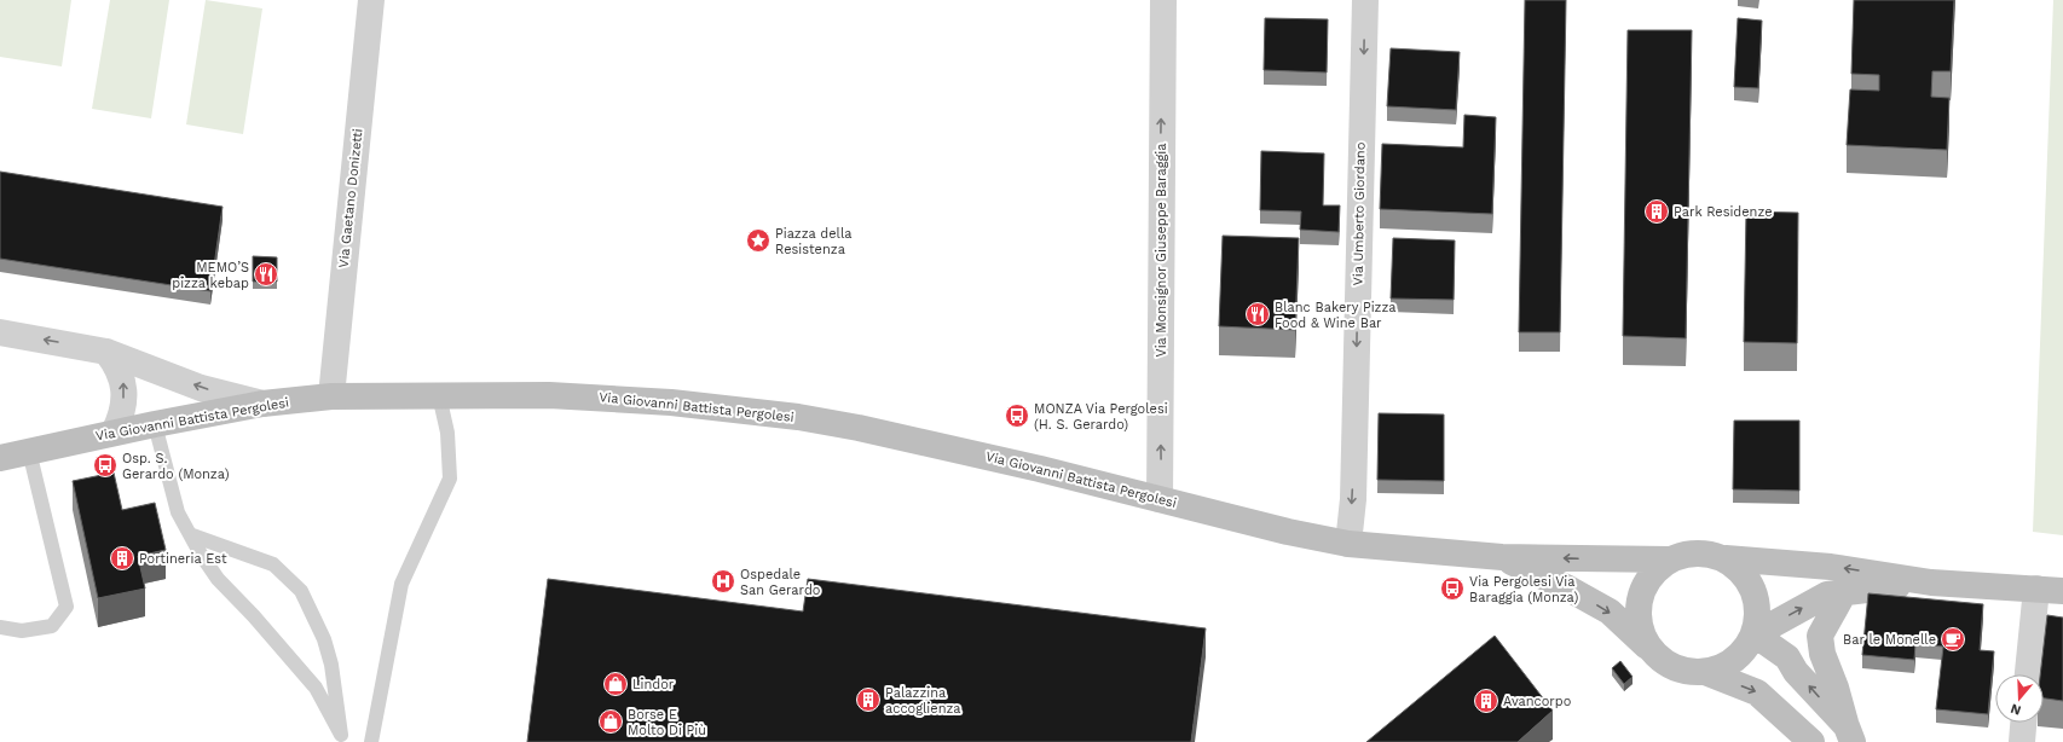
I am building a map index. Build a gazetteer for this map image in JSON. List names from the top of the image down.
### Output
{
  "streets": {
    "street": [
      "Via Gaetano Donizetti",
      "Via Umberto Giordano",
      "Via Monsignor Giuseppe Baraggia",
      "Via Giovanni Battista Pergolesi"
    ]
  },
  "crossings": [
    ["Via Gaetano Donizetti", "Via Giovanni Battista Pergolesi"],
    ["Via Umberto Giordano", "Via Giovanni Battista Pergolesi"],
    ["Via Monsignor Giuseppe Baraggia", "Via Giovanni Battista Pergolesi"]
  ],
  "one_way": ["Via Umberto Giordano", "Via Monsignor Giuseppe Baraggia"],
  "places": {
    "building": [
      "Park Residenze",
      "Portineria Est",
      "Palazzina accoglienza",
      "Avancorpo"
    ],
    "place": ["Piazza della Resistenza"],
    "restaurant": ["MEMO’S pizza kebap", "Blanc Bakery Pizza Food & Wine Bar"],
    "bus stop": ["MONZA Via Pergolesi (H. S. Gerardo)", "Osp. S. Gerardo (Monza)", "Via Pergolesi Via Baraggia (Monza)"],
    "hospital": ["Ospedale San Gerardo"],
    "cafe": ["Bar le Monelle"],
    "shop": ["Lindor", "Borse E Molto Di Più"]
  },
  "north": "bottom"
}
